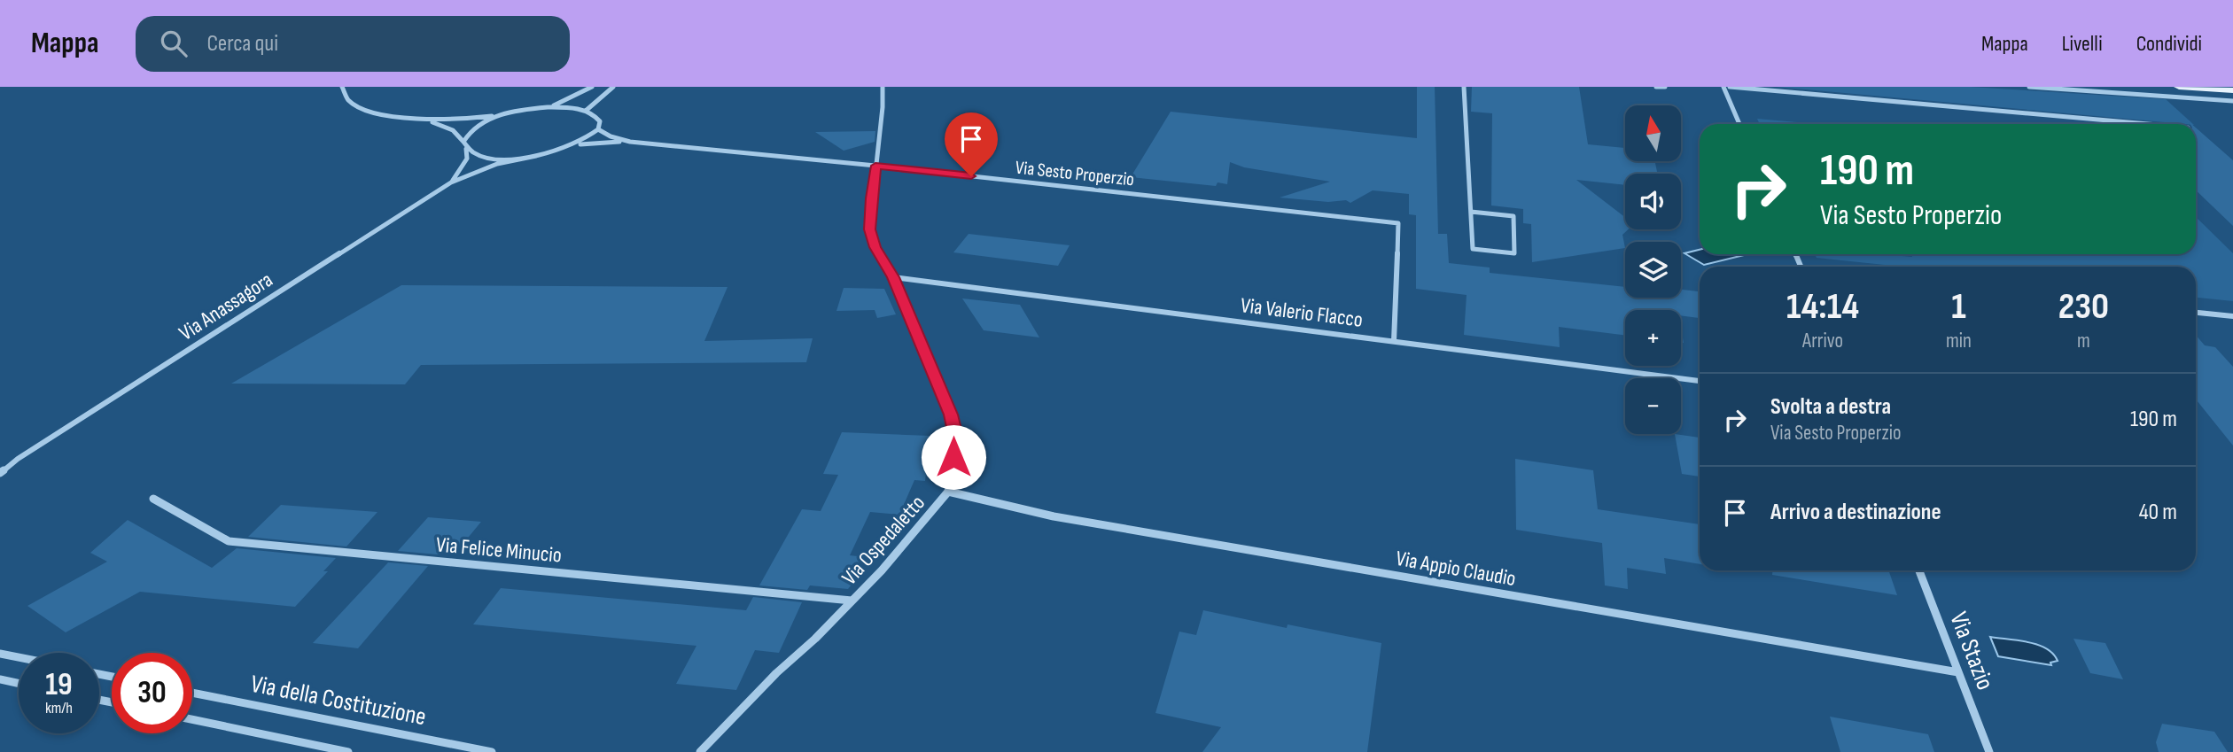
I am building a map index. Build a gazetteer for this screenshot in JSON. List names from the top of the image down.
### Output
{
  "streets": {
    "street": [
      "Via Sesto Properzio",
      "Via Anassagora",
      "Via Valerio Flacco",
      "Via Ospedaletto",
      "Via Felice Minucio",
      "Via Appio Claudio",
      "Via Stazio",
      "Via della Costituzione"
    ]
  },
  "crossings": [
    ["Via Sesto Properzio", "Via Valerio Flacco"],
    ["Via Sesto Properzio", "Via Ospedaletto"],
    ["Via Valerio Flacco", "Via Ospedaletto"],
    ["Via Ospedaletto", "Via Felice Minucio"],
    ["Via Ospedaletto", "Via Appio Claudio"],
    ["Via Appio Claudio", "Via Stazio"]
  ],
  "north": "top",
  "page": {
    "header": "Mappa",
    "search": "Cerca qui",
    "nav": ["Mappa", "Livelli", "Condividi"],
    "map_buttons": ["+", "−"],
    "turn": ["190 m", "Via Sesto Properzio"],
    "eta": [
      "14:14",
      "Arrivo",
      "1",
      "min",
      "230",
      "m"
    ],
    "list": [
      {
        "name": "Svolta a destra",
        "note": "Via Sesto Properzio",
        "value": "190 m"
      },
      {
        "name": "Arrivo a destinazione",
        "value": "40 m"
      }
    ],
    "speed": "19 km/h",
    "limit": "30"
  }
}
